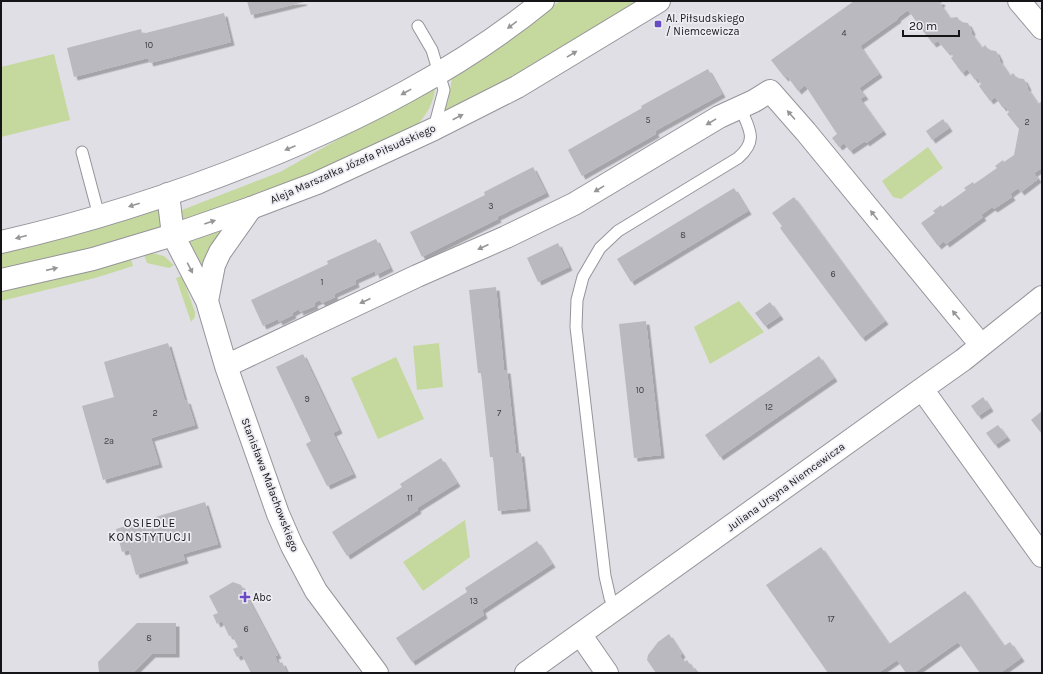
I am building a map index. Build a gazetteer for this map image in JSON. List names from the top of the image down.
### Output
{
  "streets": {
    "street": ["Aleja Marszałka Józefa Piłsudskiego", "Stanisława Małachowskiego", "Juliana Ursyna Niemcewicza"]
  },
  "crossings": [
    ["Aleja Marszałka Józefa Piłsudskiego", "Stanisława Małachowskiego"]
  ],
  "districts": ["OSIEDLE KONSTYTUCJI"],
  "places": {
    "transit": ["Al. Piłsudskiego / Niemcewicza"],
    "health": ["Abc"]
  },
  "house_numbers": [
    "4",
    "10",
    "5",
    "2",
    "3",
    "8",
    "6",
    "1",
    "10",
    "9",
    "12",
    "2",
    "7",
    "2a",
    "11",
    "13",
    "17",
    "6",
    "8"
  ],
  "scale_bar": "20 m"
}
